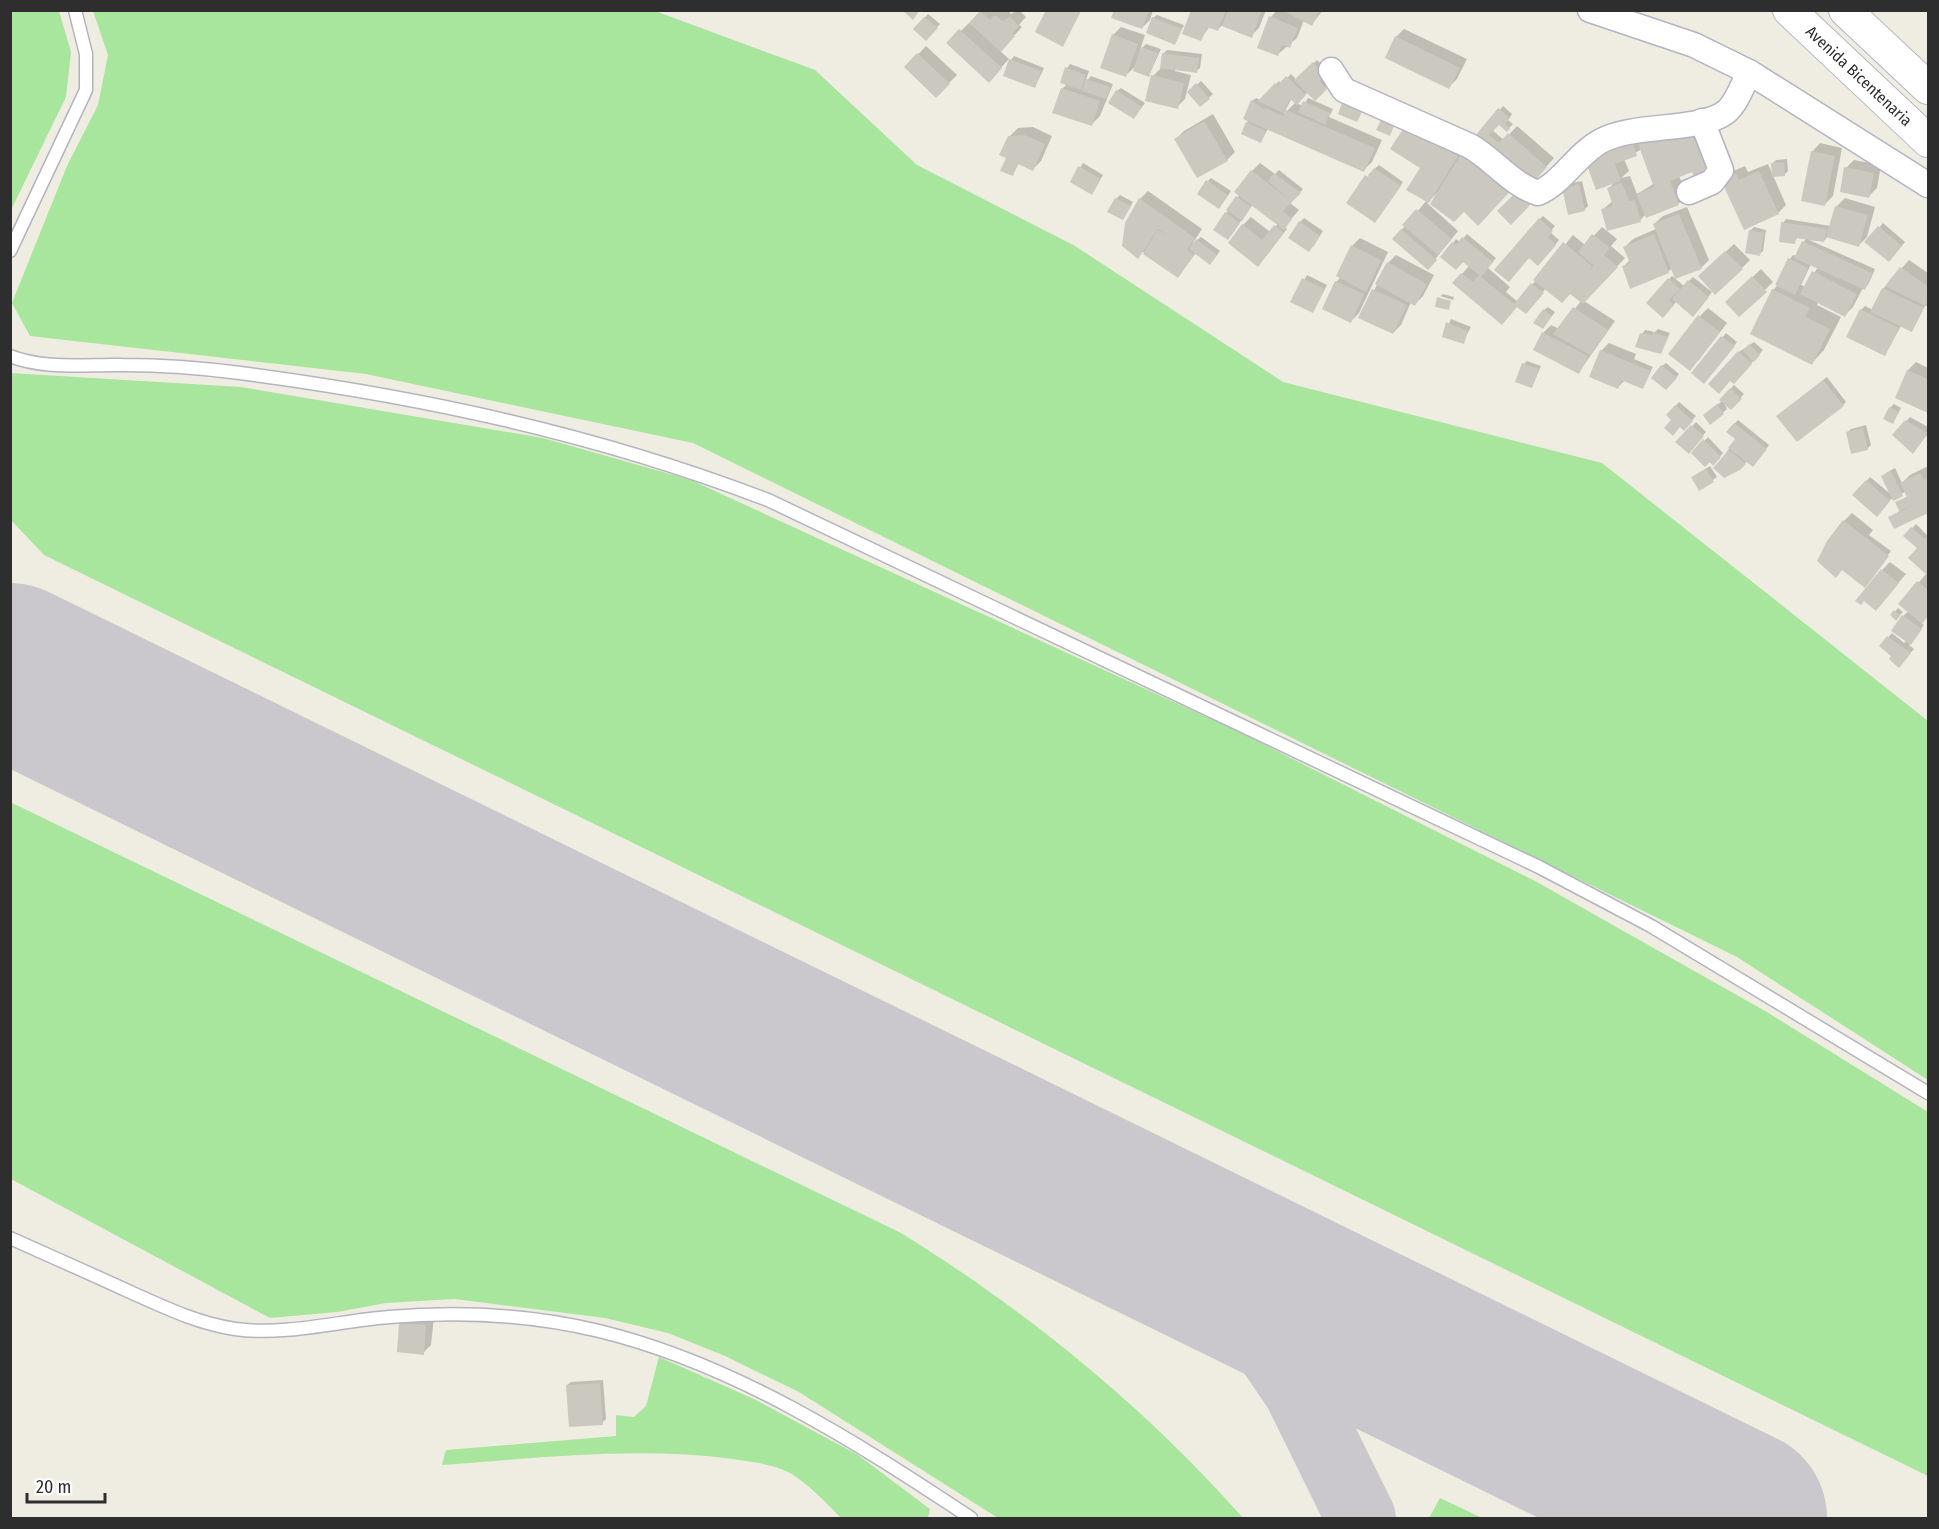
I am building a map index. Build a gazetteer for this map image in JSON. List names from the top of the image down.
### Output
{
  "streets": {
    "street": ["Avenida Bicentenaria"]
  },
  "scale_bar": "20 m"
}
